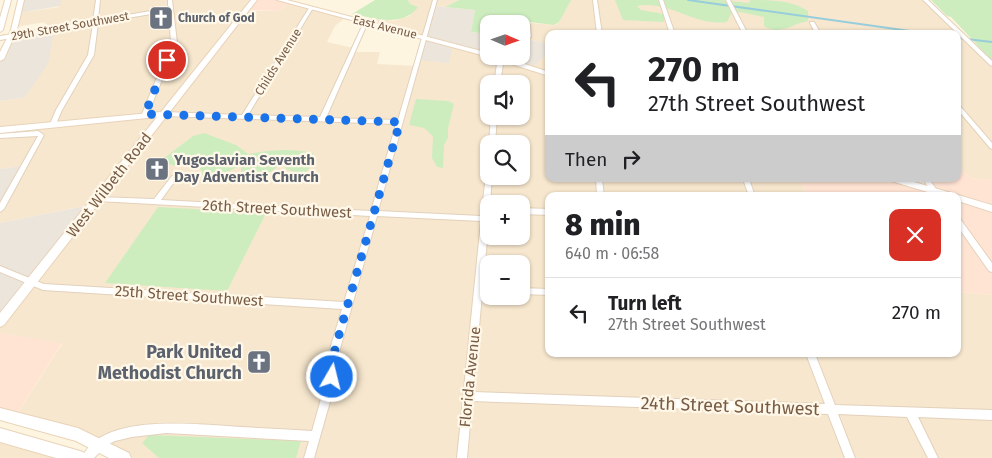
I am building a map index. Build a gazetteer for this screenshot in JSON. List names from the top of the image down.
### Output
{
  "streets": {
    "main road": ["East Avenue", "West Wilbeth Road"],
    "street": [
      "29th Street Southwest",
      "Childs Avenue",
      "26th Street Southwest",
      "25th Street Southwest",
      "Florida Avenue",
      "24th Street Southwest"
    ]
  },
  "crossings": [
    ["East Avenue", "Childs Avenue"],
    ["West Wilbeth Road", "26th Street Southwest"],
    ["West Wilbeth Road", "25th Street Southwest"],
    ["Florida Avenue", "24th Street Southwest"]
  ],
  "places": {
    "church": ["Church of God", "Yugoslavian Seventh Day Adventist Church", "Park United Methodist Church"]
  },
  "north": "right",
  "page": {
    "map_buttons": ["+", "−"],
    "turn": ["270 m", "27th Street Southwest"],
    "then": "Then",
    "heading": ["8 min", "640 m · 06:58"],
    "list": [
      {
        "name": "Turn left",
        "note": "27th Street Southwest",
        "value": "270 m"
      }
    ]
  }
}
